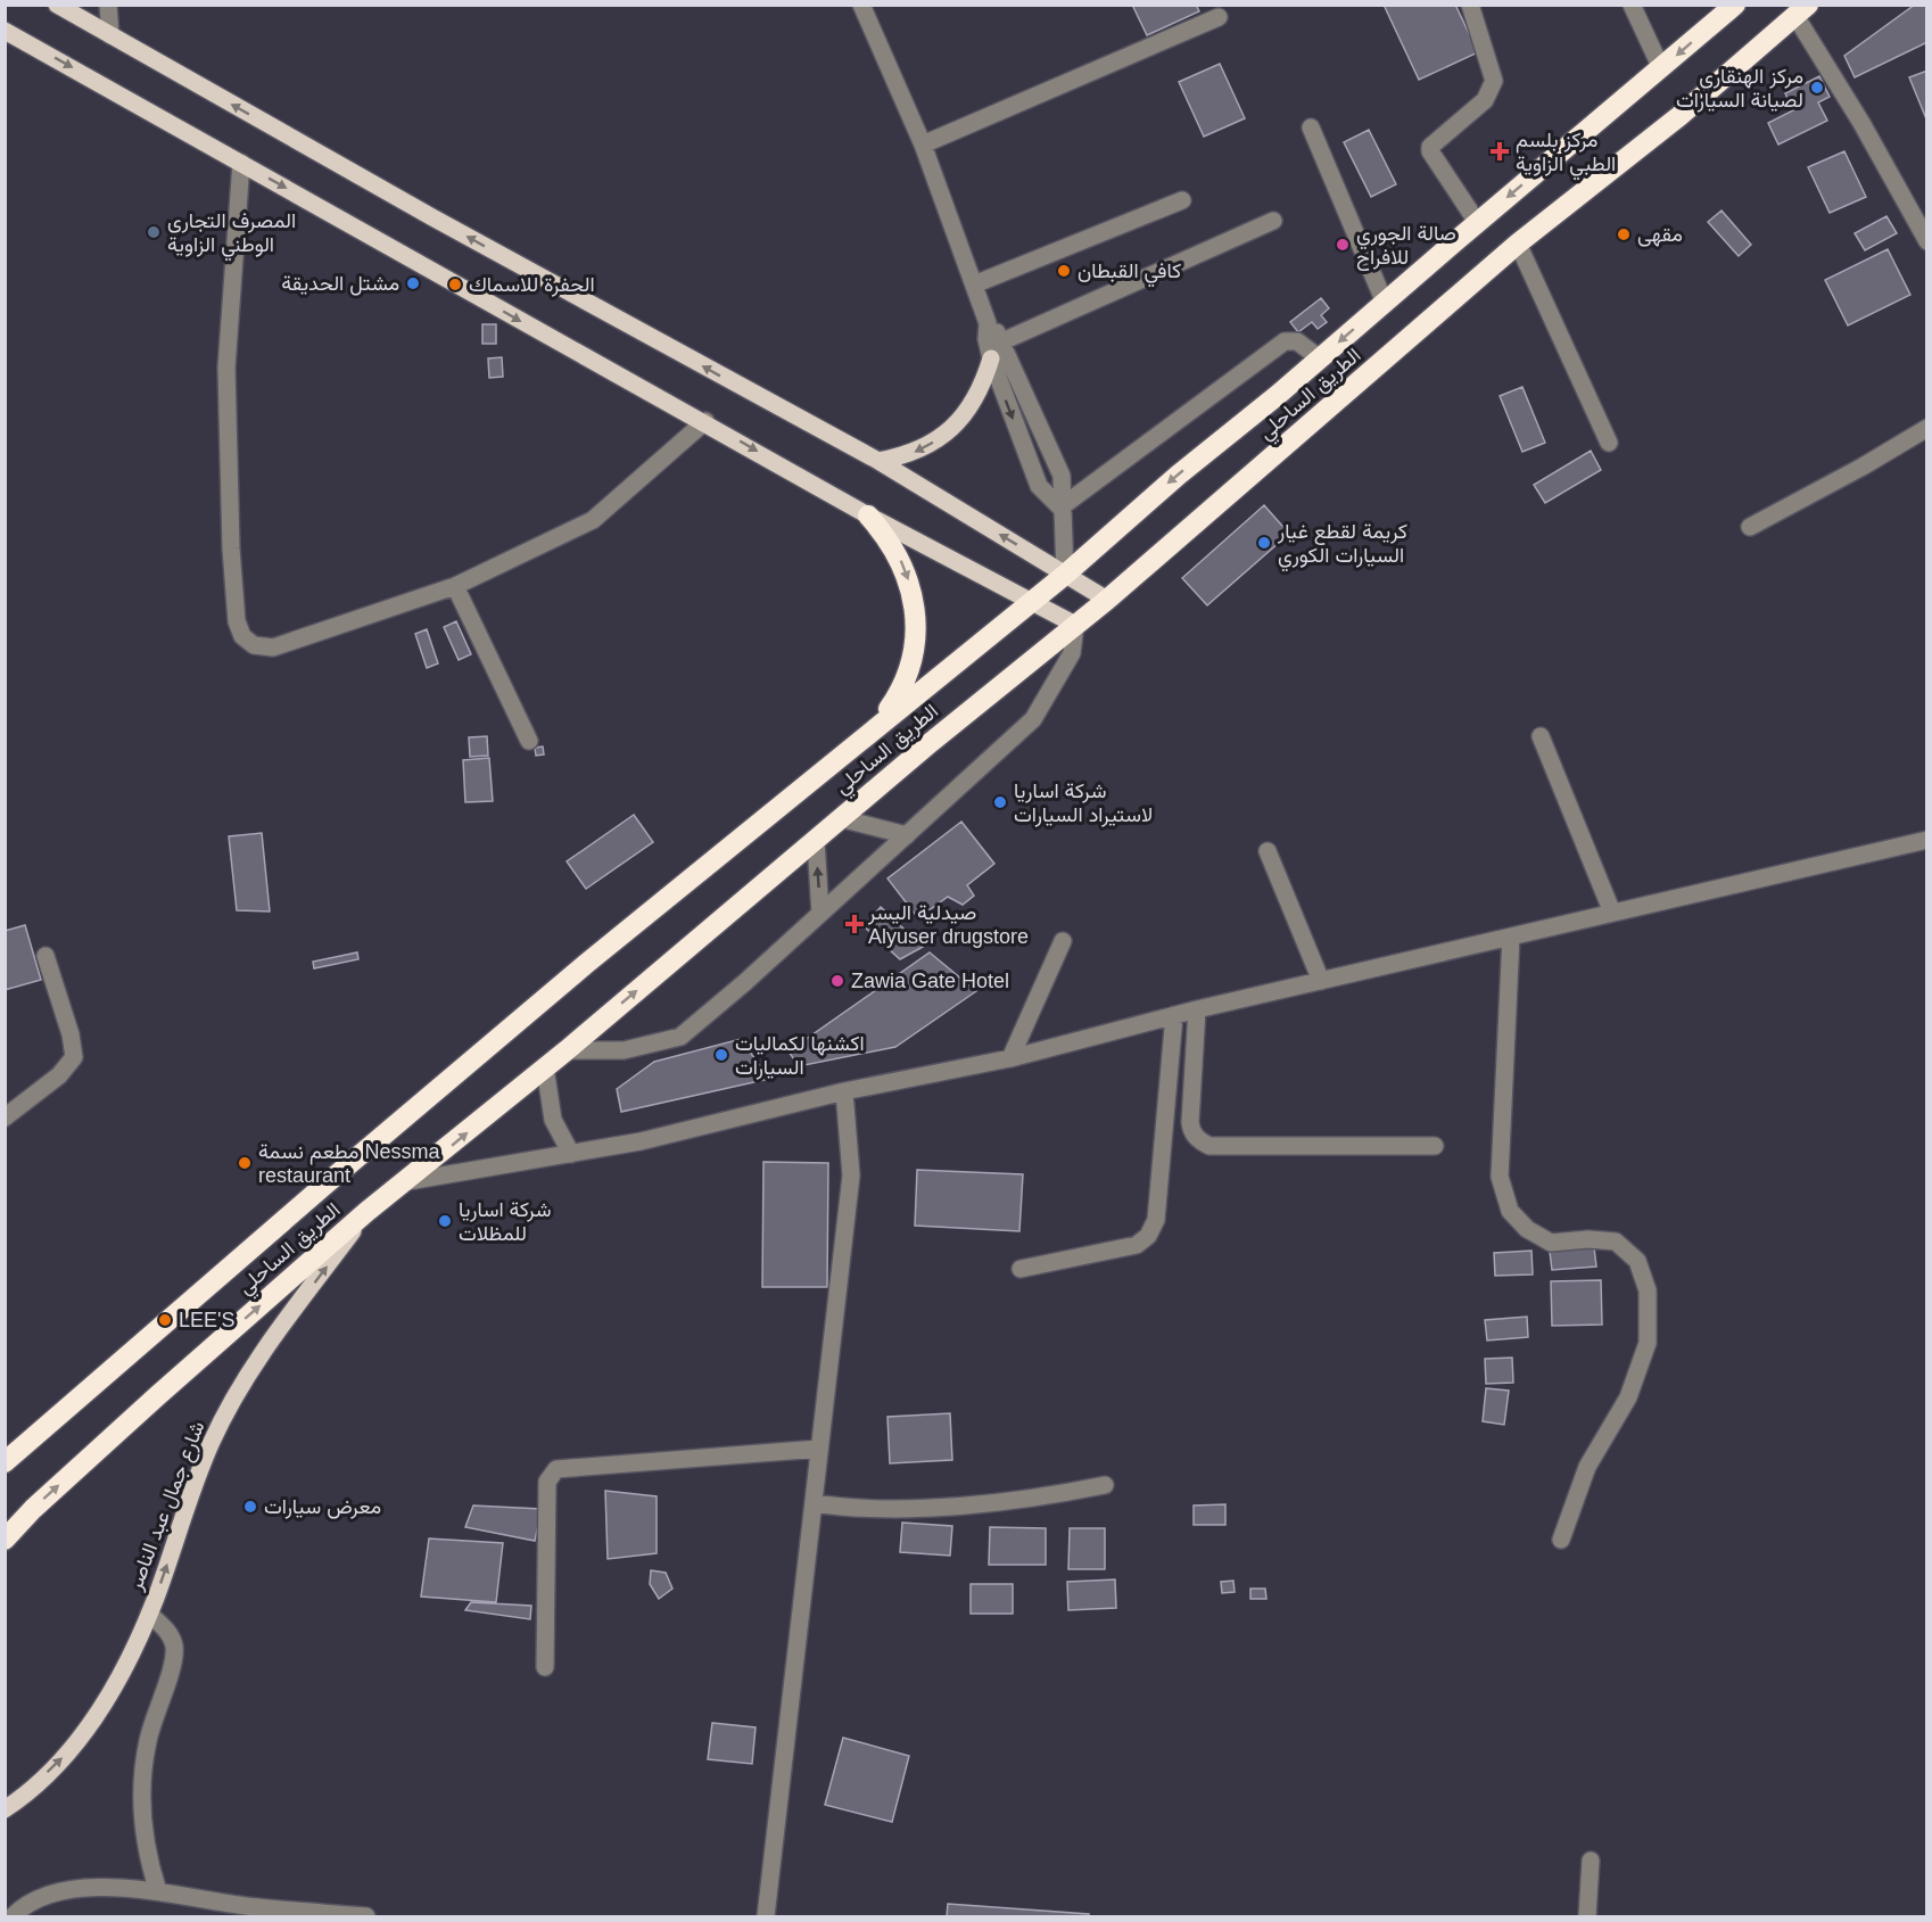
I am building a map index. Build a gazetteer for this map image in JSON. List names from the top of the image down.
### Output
{
  "streets": {
    "highway": ["الطريق الساحلي"],
    "main road": ["شارع جمال عبد الناصر"]
  },
  "crossings": [
    ["الطريق الساحلي", "شارع جمال عبد الناصر"]
  ],
  "one_way": ["شارع جمال عبد الناصر"],
  "places": {
    "other": [
      "مركز الهنقاري لصيانة السيارات",
      "المصرف التجاري الوطني الزاوية",
      "مقهى",
      "صالة الجوري للافراح",
      "كافي القبطان",
      "مشتل الحديقة",
      "الحفرة للاسماك",
      "كريمة لقطع غيار السيارات الكوري",
      "شركة اساريا لاستيراد السيارات",
      "Zawia Gate Hotel",
      "اكشنها لكماليات السيارات",
      "مطعم نسمة Nessma restaurant",
      "شركة اساريا للمظلات",
      "LEE'S",
      "معرض سيارات"
    ],
    "health": ["مركز بلسم الطبي الزاوية", "صيدلية اليسر Alyuser drugstore"]
  }
}
